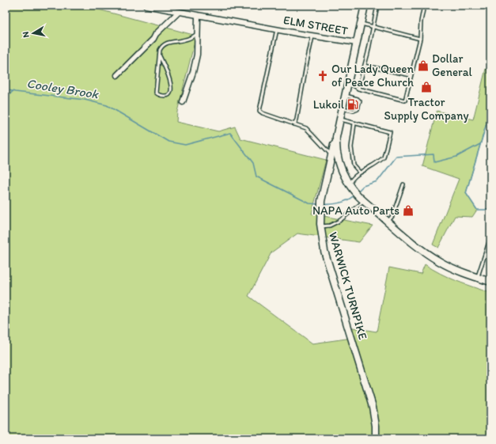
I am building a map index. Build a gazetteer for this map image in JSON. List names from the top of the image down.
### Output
{
  "streets": {
    "main road": ["WARWICK TURNPIKE"],
    "street": ["ELM STREET"]
  },
  "water": ["Cooley Brook"],
  "places": {
    "shop": ["Dollar General", "Tractor Supply Company", "NAPA Auto Parts"],
    "church": ["Our Lady Queen of Peace Church"],
    "fuel station": ["Lukoil"]
  },
  "north": "left"
}
